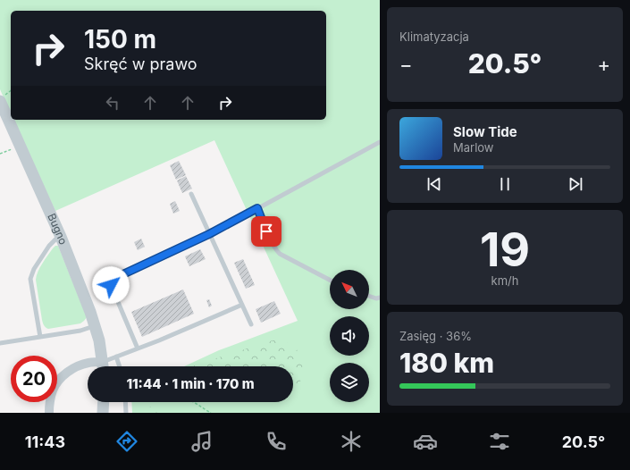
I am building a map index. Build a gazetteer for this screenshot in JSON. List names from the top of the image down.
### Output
{
  "streets": {
    "street": ["Bugno"]
  },
  "north": "top left",
  "page": {
    "tile": [
      "Klimatyzacja",
      ["19", "km/h"],
      ["Zasięg · 36%", "180 km"]
    ],
    "turn": ["150 m", "Skręć w prawo"],
    "heat": ["−", "20.5°", "+"],
    "song": ["Slow Tide", "Marlow"],
    "limit": "20",
    "trip": "11:44 · 1 min · 170 m",
    "tabs": ["11:43", "20.5°"]
  }
}
